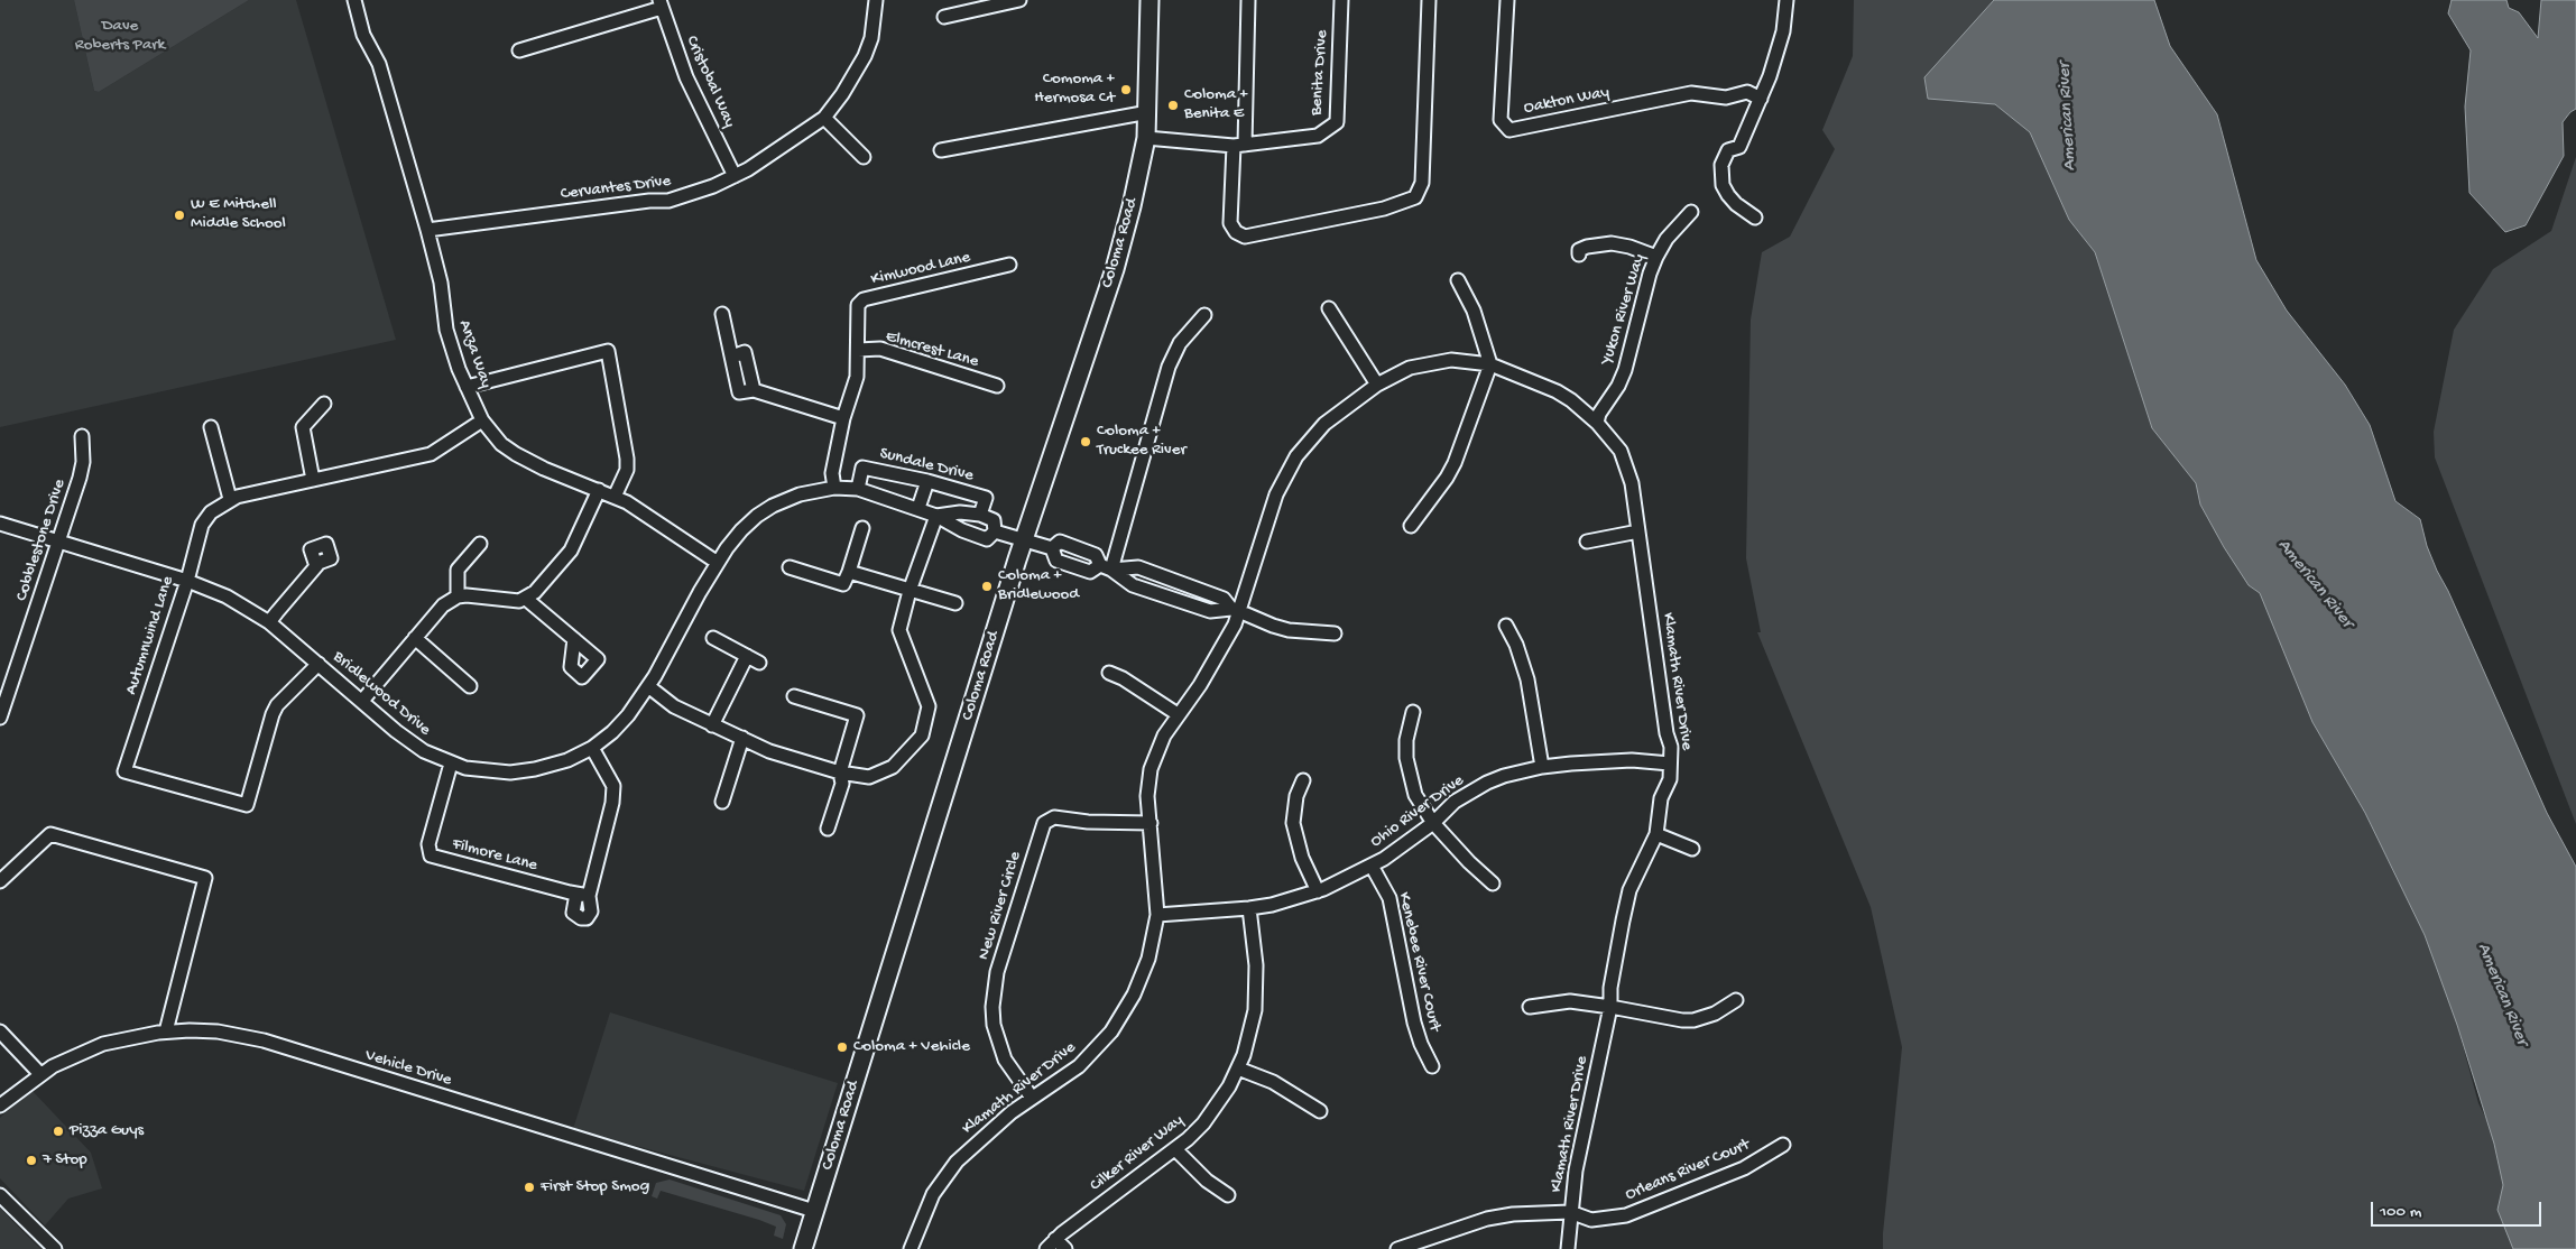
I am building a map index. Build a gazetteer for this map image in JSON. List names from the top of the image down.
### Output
{
  "streets": {
    "main road": ["Coloma Road"],
    "street": [
      "Benita Drive",
      "Cristobal Way",
      "Oakton Way",
      "Cervantes Drive",
      "Kimwood Lane",
      "Yukon River Way",
      "Elmcrest Lane",
      "Anza Way",
      "Sundale Drive",
      "Cobblestone Drive",
      "Autumnwind Lane",
      "Klamath River Drive",
      "Bridlewood Drive",
      "Ohio River Drive",
      "Filmore Lane",
      "New River Circle",
      "Kenebee River Court",
      "Vehicle Drive",
      "Cilker River Way",
      "Orleans River Court"
    ]
  },
  "crossings": [
    ["Benita Drive", "Coloma Road"],
    ["Cristobal Way", "Cervantes Drive"],
    ["Cervantes Drive", "Anza Way"],
    ["Coloma Road", "Bridlewood Drive"],
    ["Coloma Road", "Vehicle Drive"],
    ["Kimwood Lane", "Elmcrest Lane"],
    ["Kimwood Lane", "Bridlewood Drive"],
    ["Yukon River Way", "Klamath River Drive"],
    ["Anza Way", "Autumnwind Lane"],
    ["Anza Way", "Bridlewood Drive"],
    ["Sundale Drive", "Bridlewood Drive"],
    ["Cobblestone Drive", "Bridlewood Drive"],
    ["Autumnwind Lane", "Bridlewood Drive"],
    ["Klamath River Drive", "Ohio River Drive"],
    ["Klamath River Drive", "New River Circle"],
    ["Klamath River Drive", "Orleans River Court"],
    ["Bridlewood Drive", "Filmore Lane"],
    ["Ohio River Drive", "Kenebee River Court"],
    ["Ohio River Drive", "Cilker River Way"]
  ],
  "water": ["American River"],
  "parks": ["Dave Roberts Park"],
  "places": [
    "Comoma + Hermosa Ct",
    "Coloma + Benita E",
    "W E Mitchell Middle School",
    "Coloma + Truckee River",
    "Coloma + Bridlewood",
    "Coloma + Vehicle",
    "Pizza Guys",
    "7 Stop",
    "First Stop Smog"
  ],
  "scale_bar": "100 m"
}
